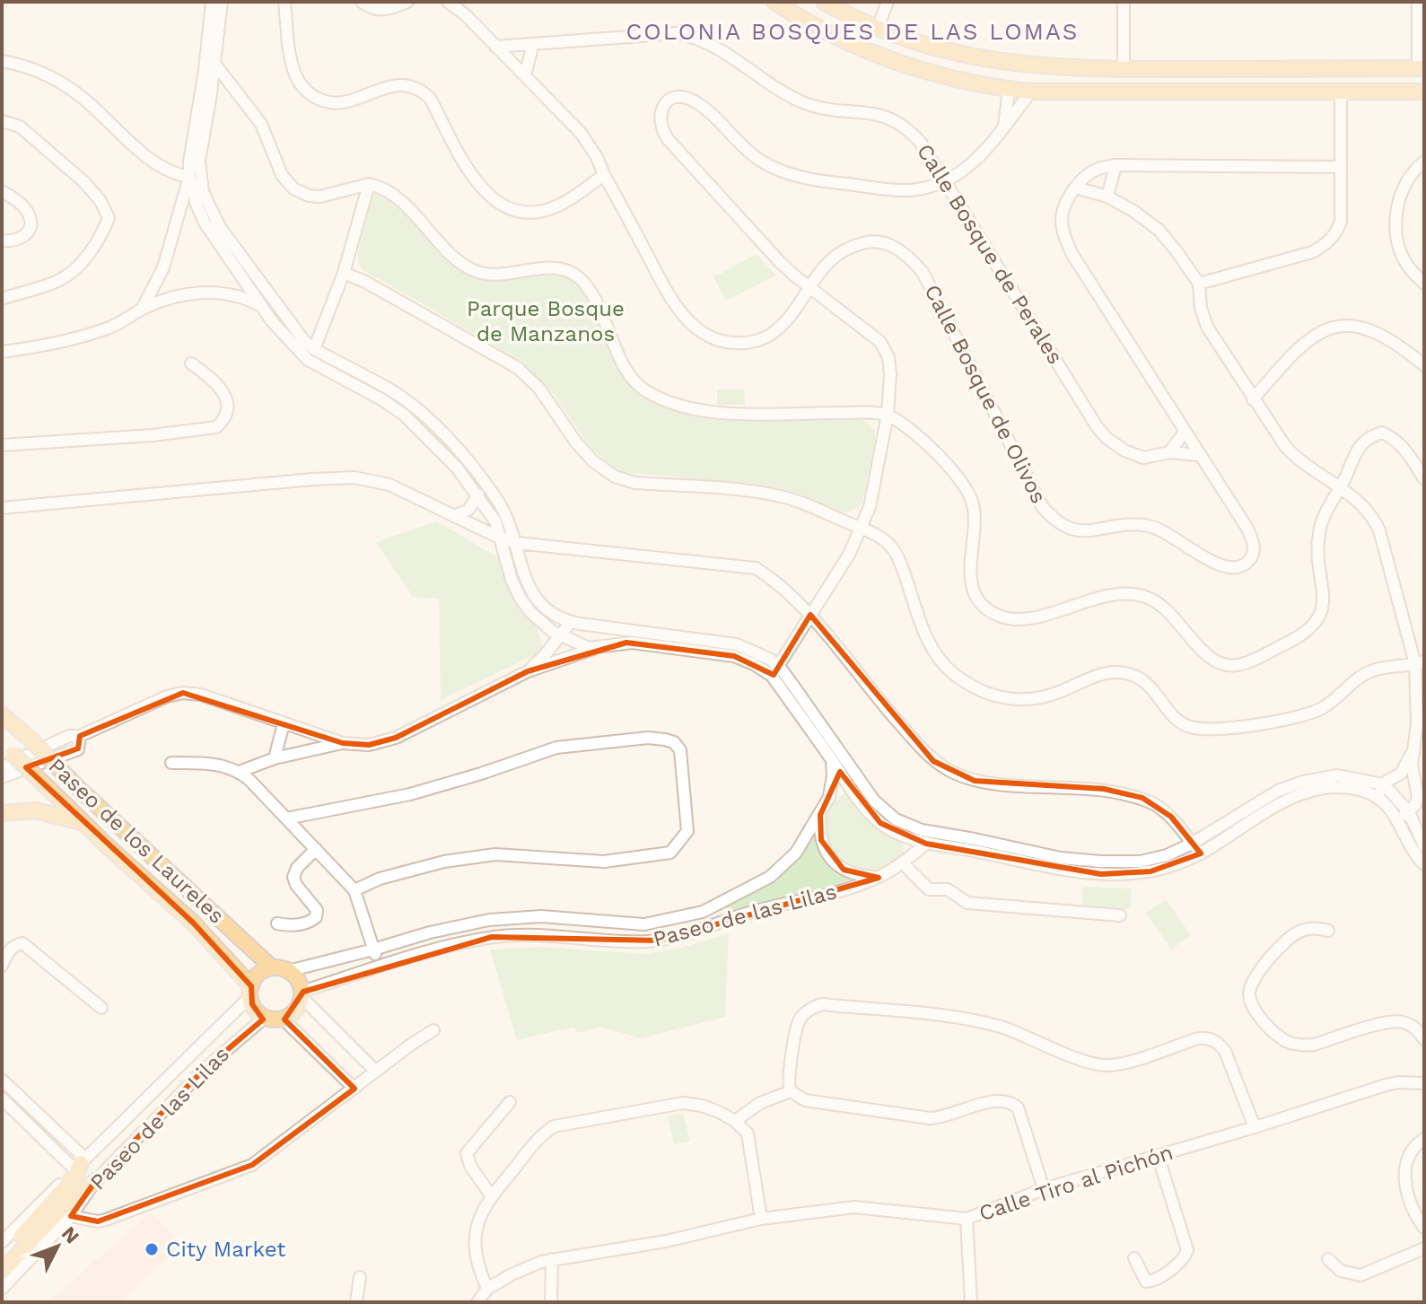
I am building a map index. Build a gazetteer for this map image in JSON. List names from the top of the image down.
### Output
{
  "streets": {
    "main road": ["Paseo de los Laureles"],
    "street": [
      "Calle Bosque de Perales",
      "Calle Bosque de Olivos",
      "Paseo de las Lilas",
      "Calle Tiro al Pichón"
    ]
  },
  "crossings": [
    ["Calle Bosque de Perales", "Calle Bosque de Olivos"],
    ["Paseo de los Laureles", "Paseo de las Lilas"]
  ],
  "districts": ["COLONIA BOSQUES DE LAS LOMAS"],
  "parks": ["Parque Bosque de Manzanos"],
  "places": ["City Market"],
  "north": "top right"
}
